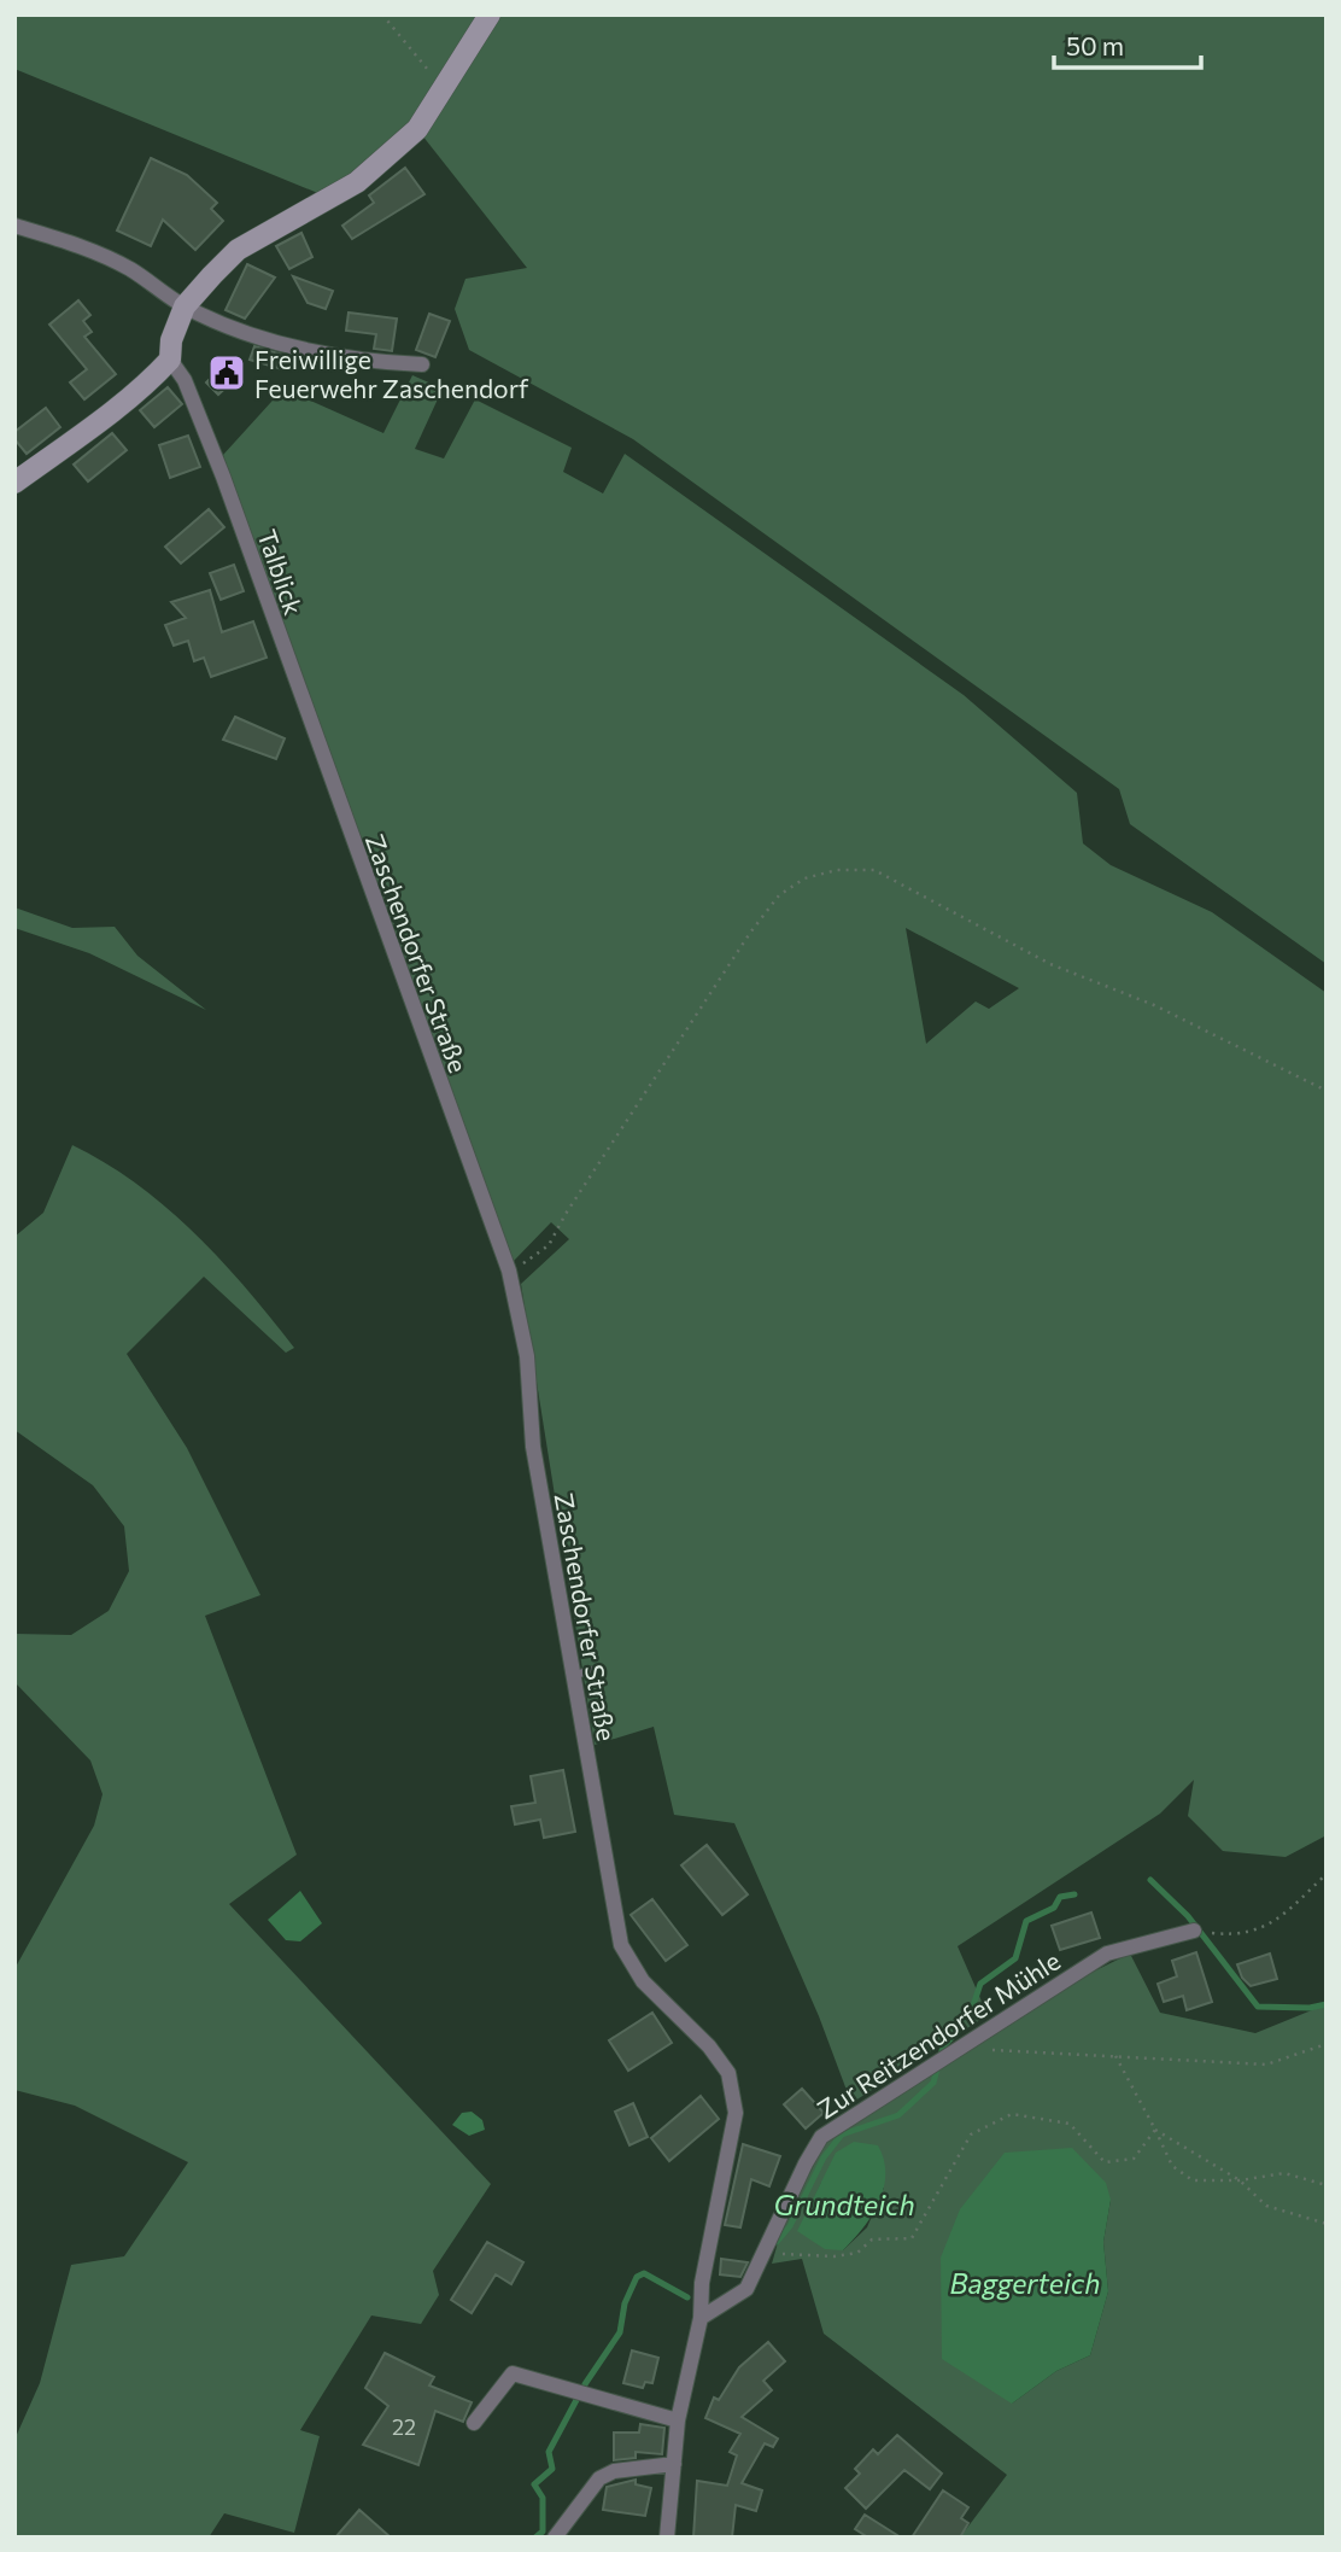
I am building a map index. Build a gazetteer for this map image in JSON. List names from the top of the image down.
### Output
{
  "streets": {
    "street": ["Talblick", "Zaschendorfer Straße", "Zur Reitzendorfer Mühle"]
  },
  "crossings": [
    ["Talblick", "Zaschendorfer Straße"],
    ["Zaschendorfer Straße", "Zur Reitzendorfer Mühle"]
  ],
  "water": ["Grundteich", "Baggerteich"],
  "places": {
    "public building": ["Freiwillige Feuerwehr Zaschendorf"]
  },
  "house_numbers": ["22"],
  "scale_bar": "50 m"
}
